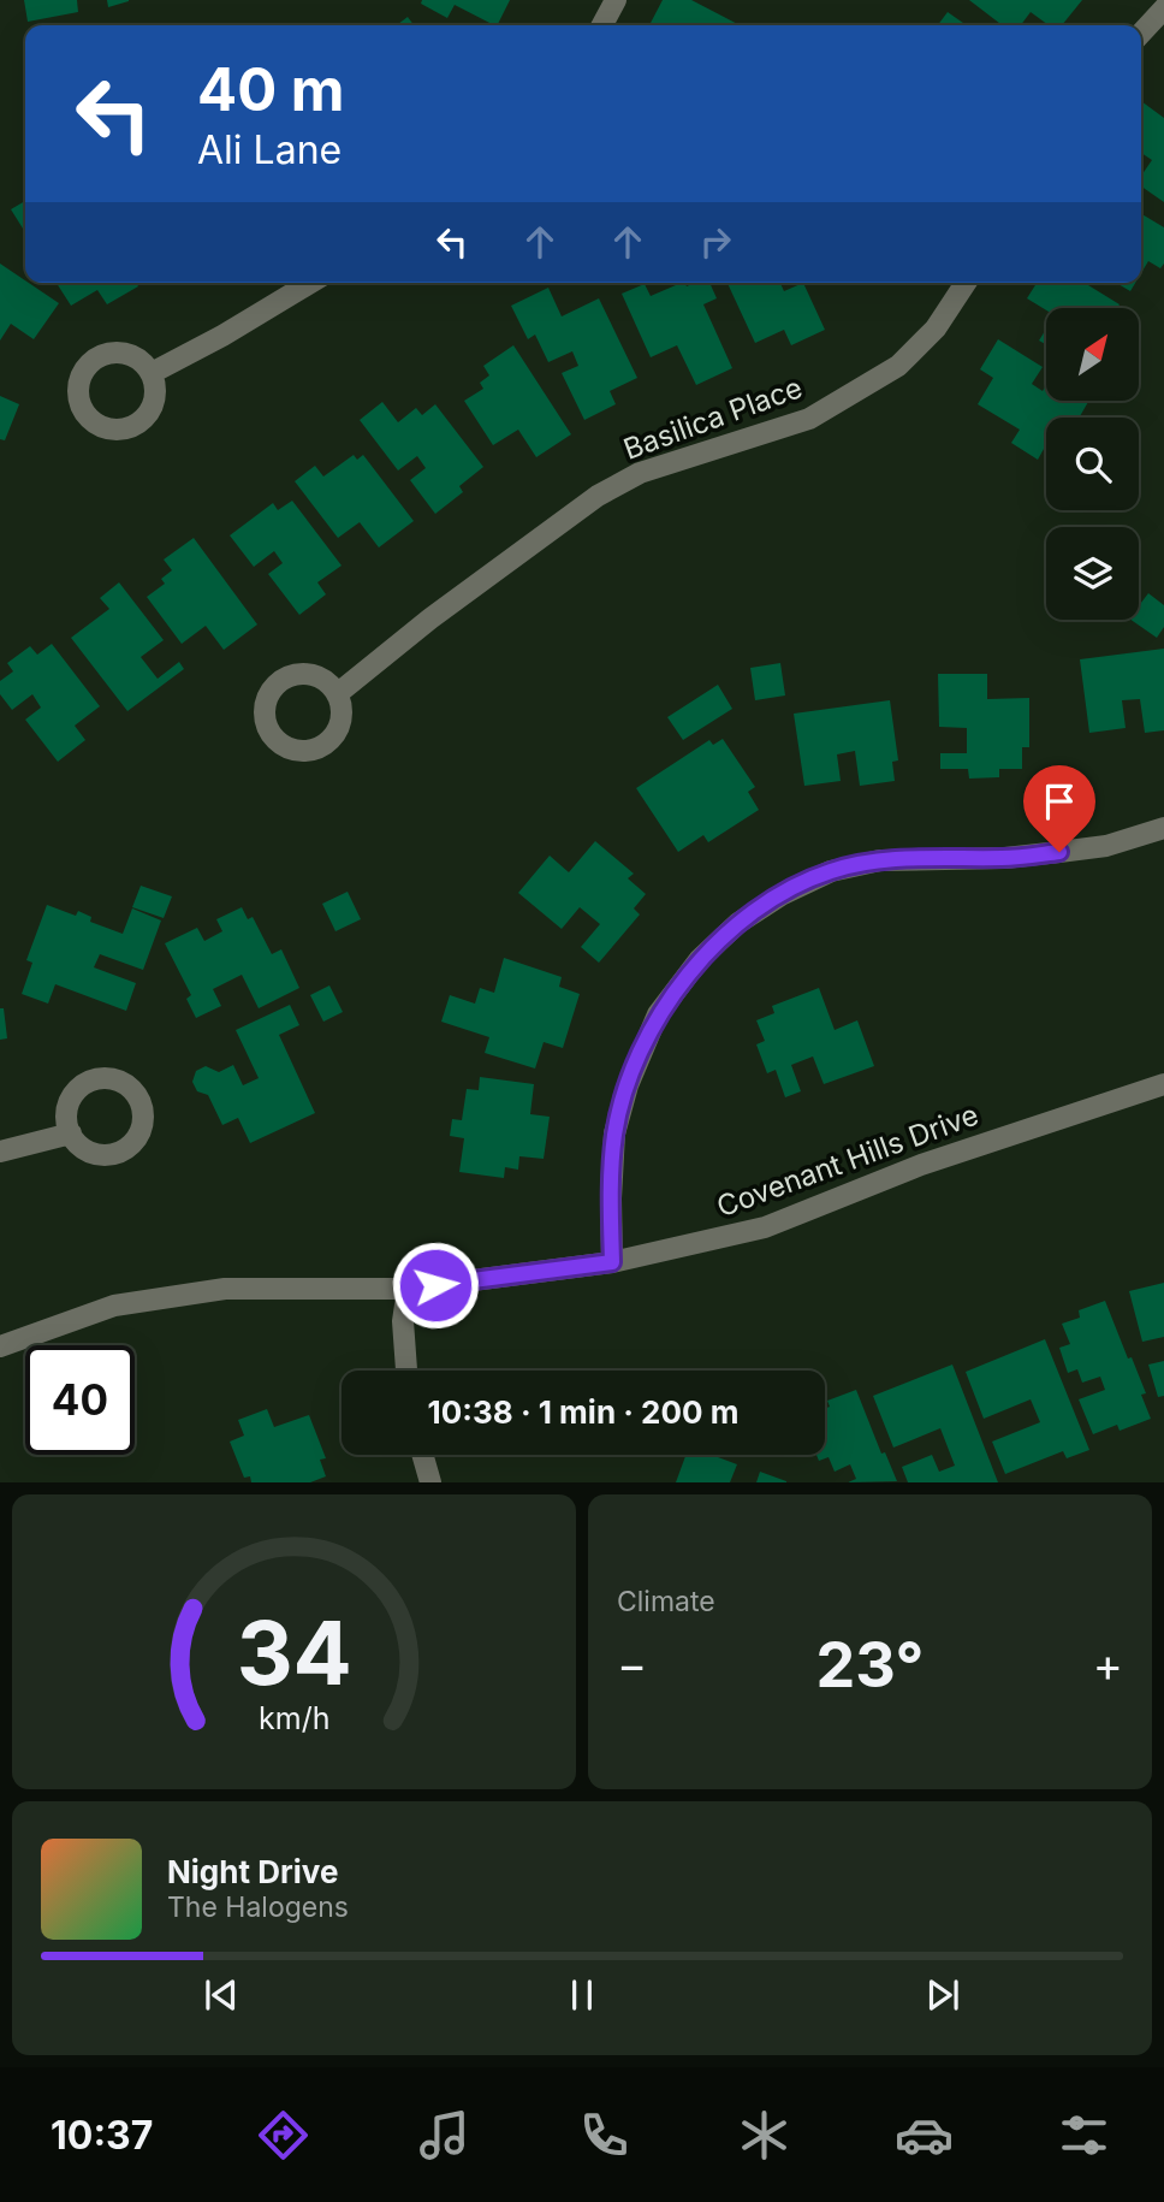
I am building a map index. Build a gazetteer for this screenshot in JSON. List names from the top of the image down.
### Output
{
  "streets": {
    "street": ["Basilica Place", "Covenant Hills Drive"]
  },
  "north": "top right",
  "page": {
    "turn": ["40 m", "Ali Lane"],
    "limit": "40",
    "trip": "10:38 · 1 min · 200 m",
    "tile": "Climate",
    "heat": ["−", "23°", "+"],
    "song": ["Night Drive", "The Halogens"],
    "tabs": "10:37",
    "gauge": ["34", "km/h"]
  }
}
